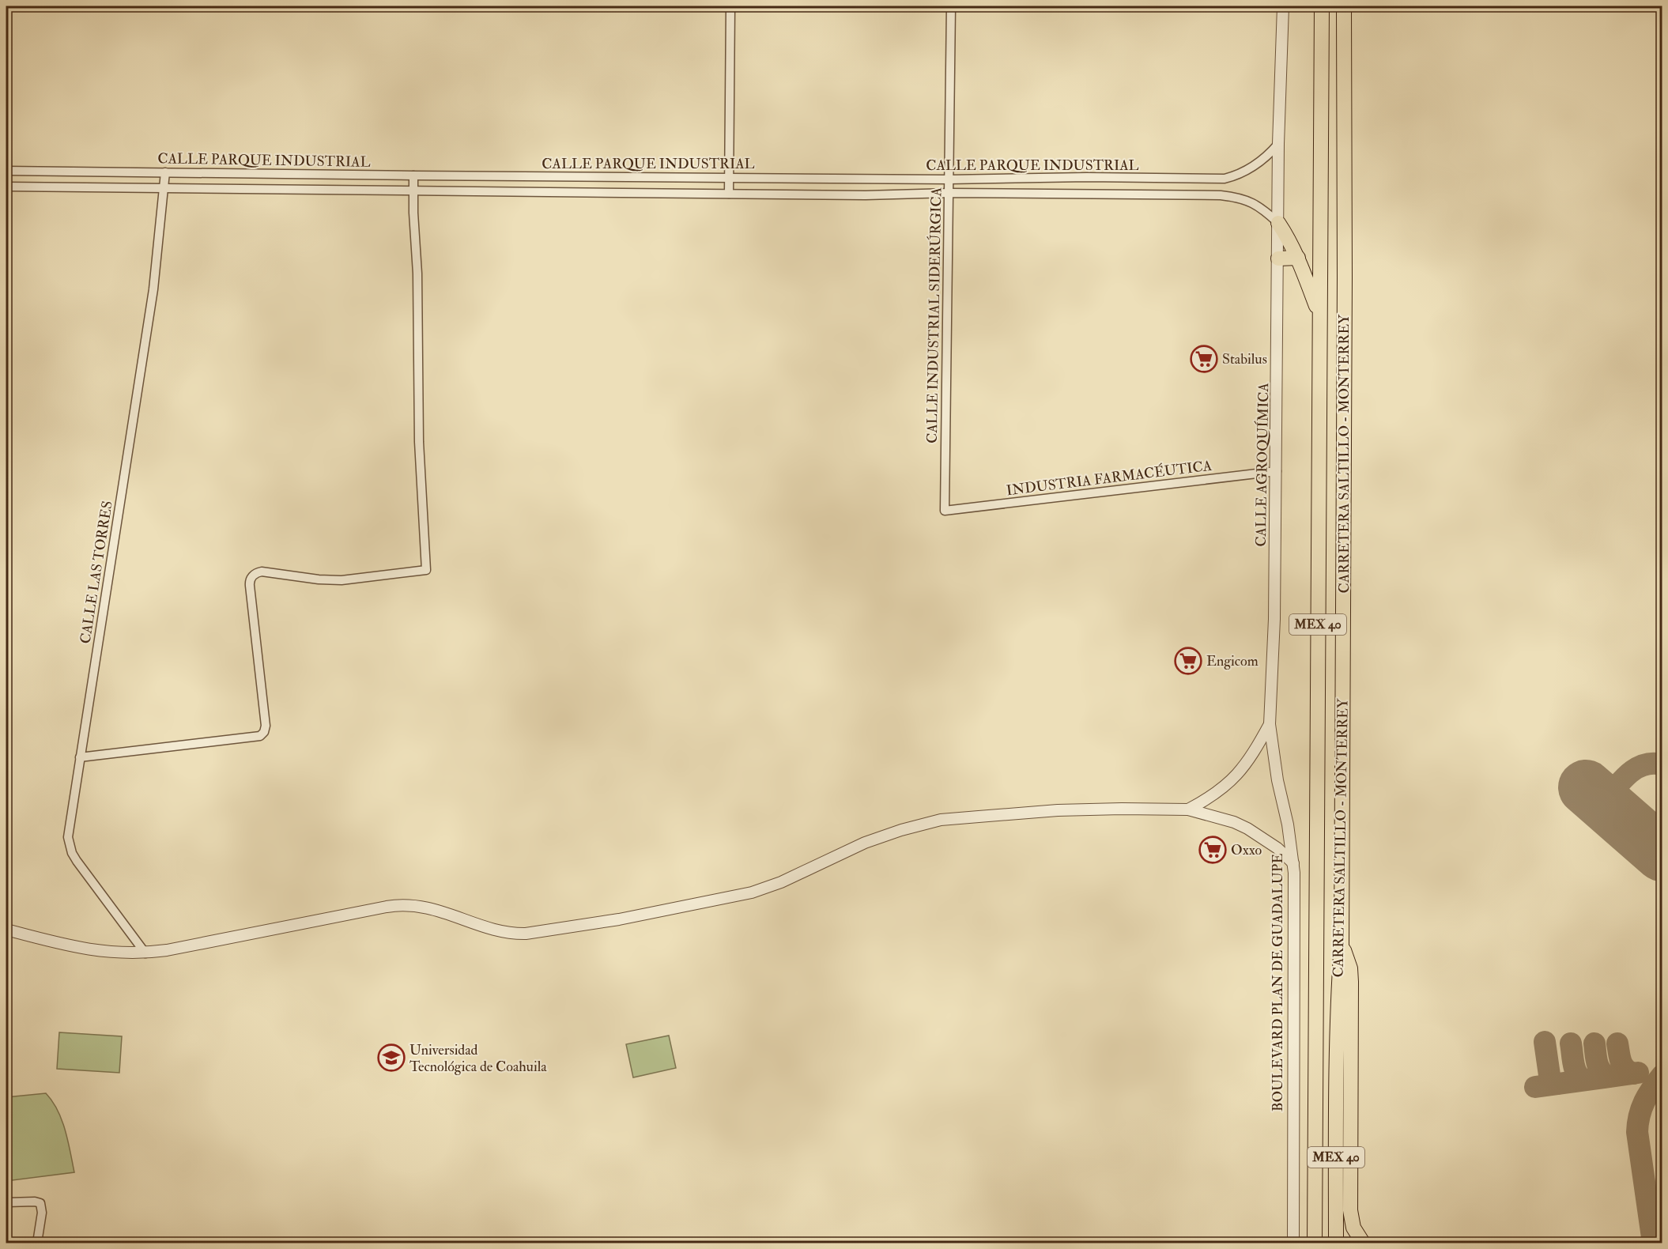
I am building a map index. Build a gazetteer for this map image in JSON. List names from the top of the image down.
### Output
{
  "streets": {
    "highway": ["CARRETERA SALTILLO - MONTERREY", "MEX 40"],
    "street": [
      "CALLE PARQUE INDUSTRIAL",
      "CALLE INDUSTRIAL SIDERÚRGICA",
      "CALLE AGROQUÍMICA",
      "INDUSTRIA FARMACÉUTICA",
      "CALLE LAS TORRES",
      "BOULEVARD PLAN DE GUADALUPE"
    ]
  },
  "crossings": [
    ["CALLE PARQUE INDUSTRIAL", "CALLE INDUSTRIAL SIDERÚRGICA"],
    ["CALLE PARQUE INDUSTRIAL", "CALLE AGROQUÍMICA"],
    ["CALLE PARQUE INDUSTRIAL", "CALLE LAS TORRES"],
    ["CALLE INDUSTRIAL SIDERÚRGICA", "INDUSTRIA FARMACÉUTICA"],
    ["CALLE AGROQUÍMICA", "INDUSTRIA FARMACÉUTICA"],
    ["CALLE AGROQUÍMICA", "BOULEVARD PLAN DE GUADALUPE"]
  ],
  "places": {
    "supermarket": ["Stabilus", "Engicom", "Oxxo"],
    "school or university": ["Universidad Tecnológica de Coahuila"]
  }
}
